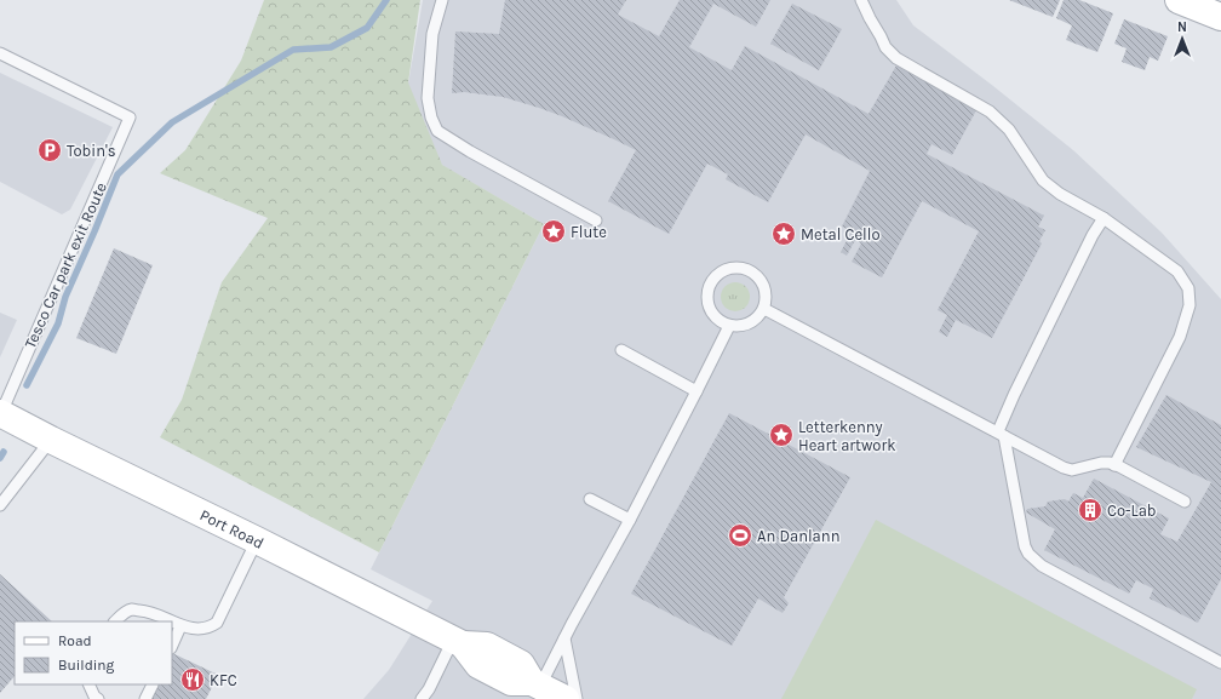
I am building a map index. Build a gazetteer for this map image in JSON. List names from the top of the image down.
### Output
{
  "streets": {
    "main road": ["Port Road"],
    "lane": ["Tesco Car park exit Route"]
  },
  "crossings": [
    ["Tesco Car park exit Route", "Port Road"]
  ],
  "places": {
    "parking": ["Tobin's"],
    "place": ["Flute", "Metal Cello", "Letterkenny Heart artwork"],
    "building": ["Co-Lab"],
    "sports": ["An Danlann"],
    "restaurant": ["KFC"]
  },
  "legend": ["Road", "Building"],
  "north": "top"
}
